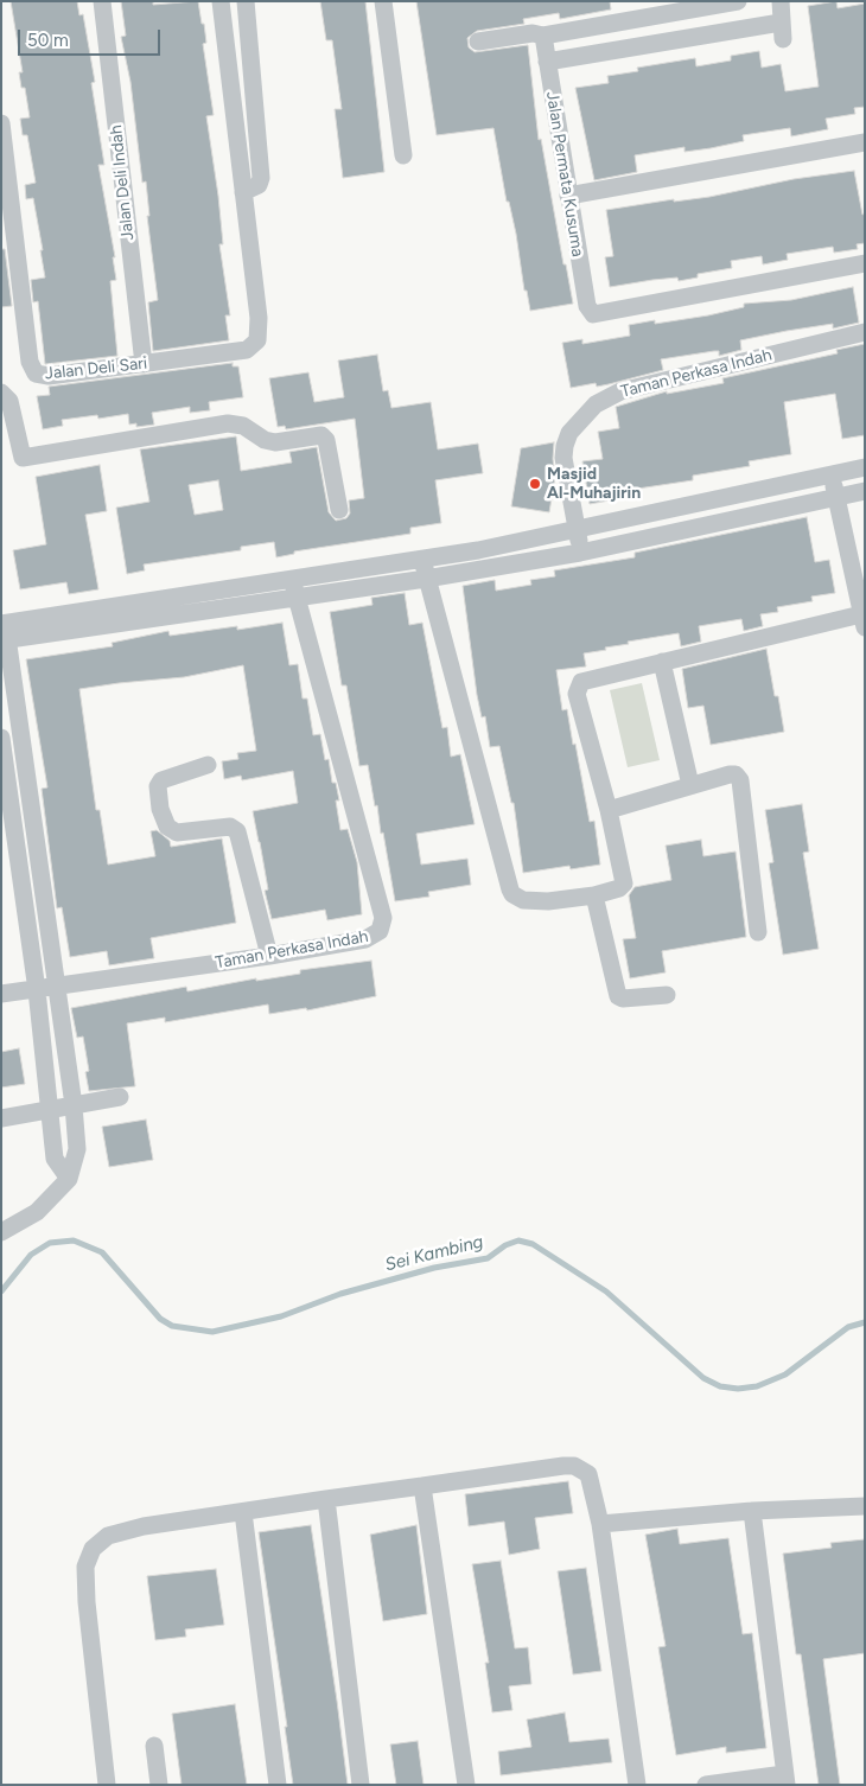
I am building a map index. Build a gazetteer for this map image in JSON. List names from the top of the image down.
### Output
{
  "streets": {
    "street": [
      "Jalan Permata Kusuma",
      "Jalan Deli Indah",
      "Jalan Deli Sari",
      "Taman Perkasa Indah"
    ]
  },
  "crossings": [
    ["Jalan Deli Indah", "Jalan Deli Sari"]
  ],
  "water": ["Sei Kambing"],
  "places": ["Masjid Al-Muhajirin"],
  "scale_bar": "50 m"
}
